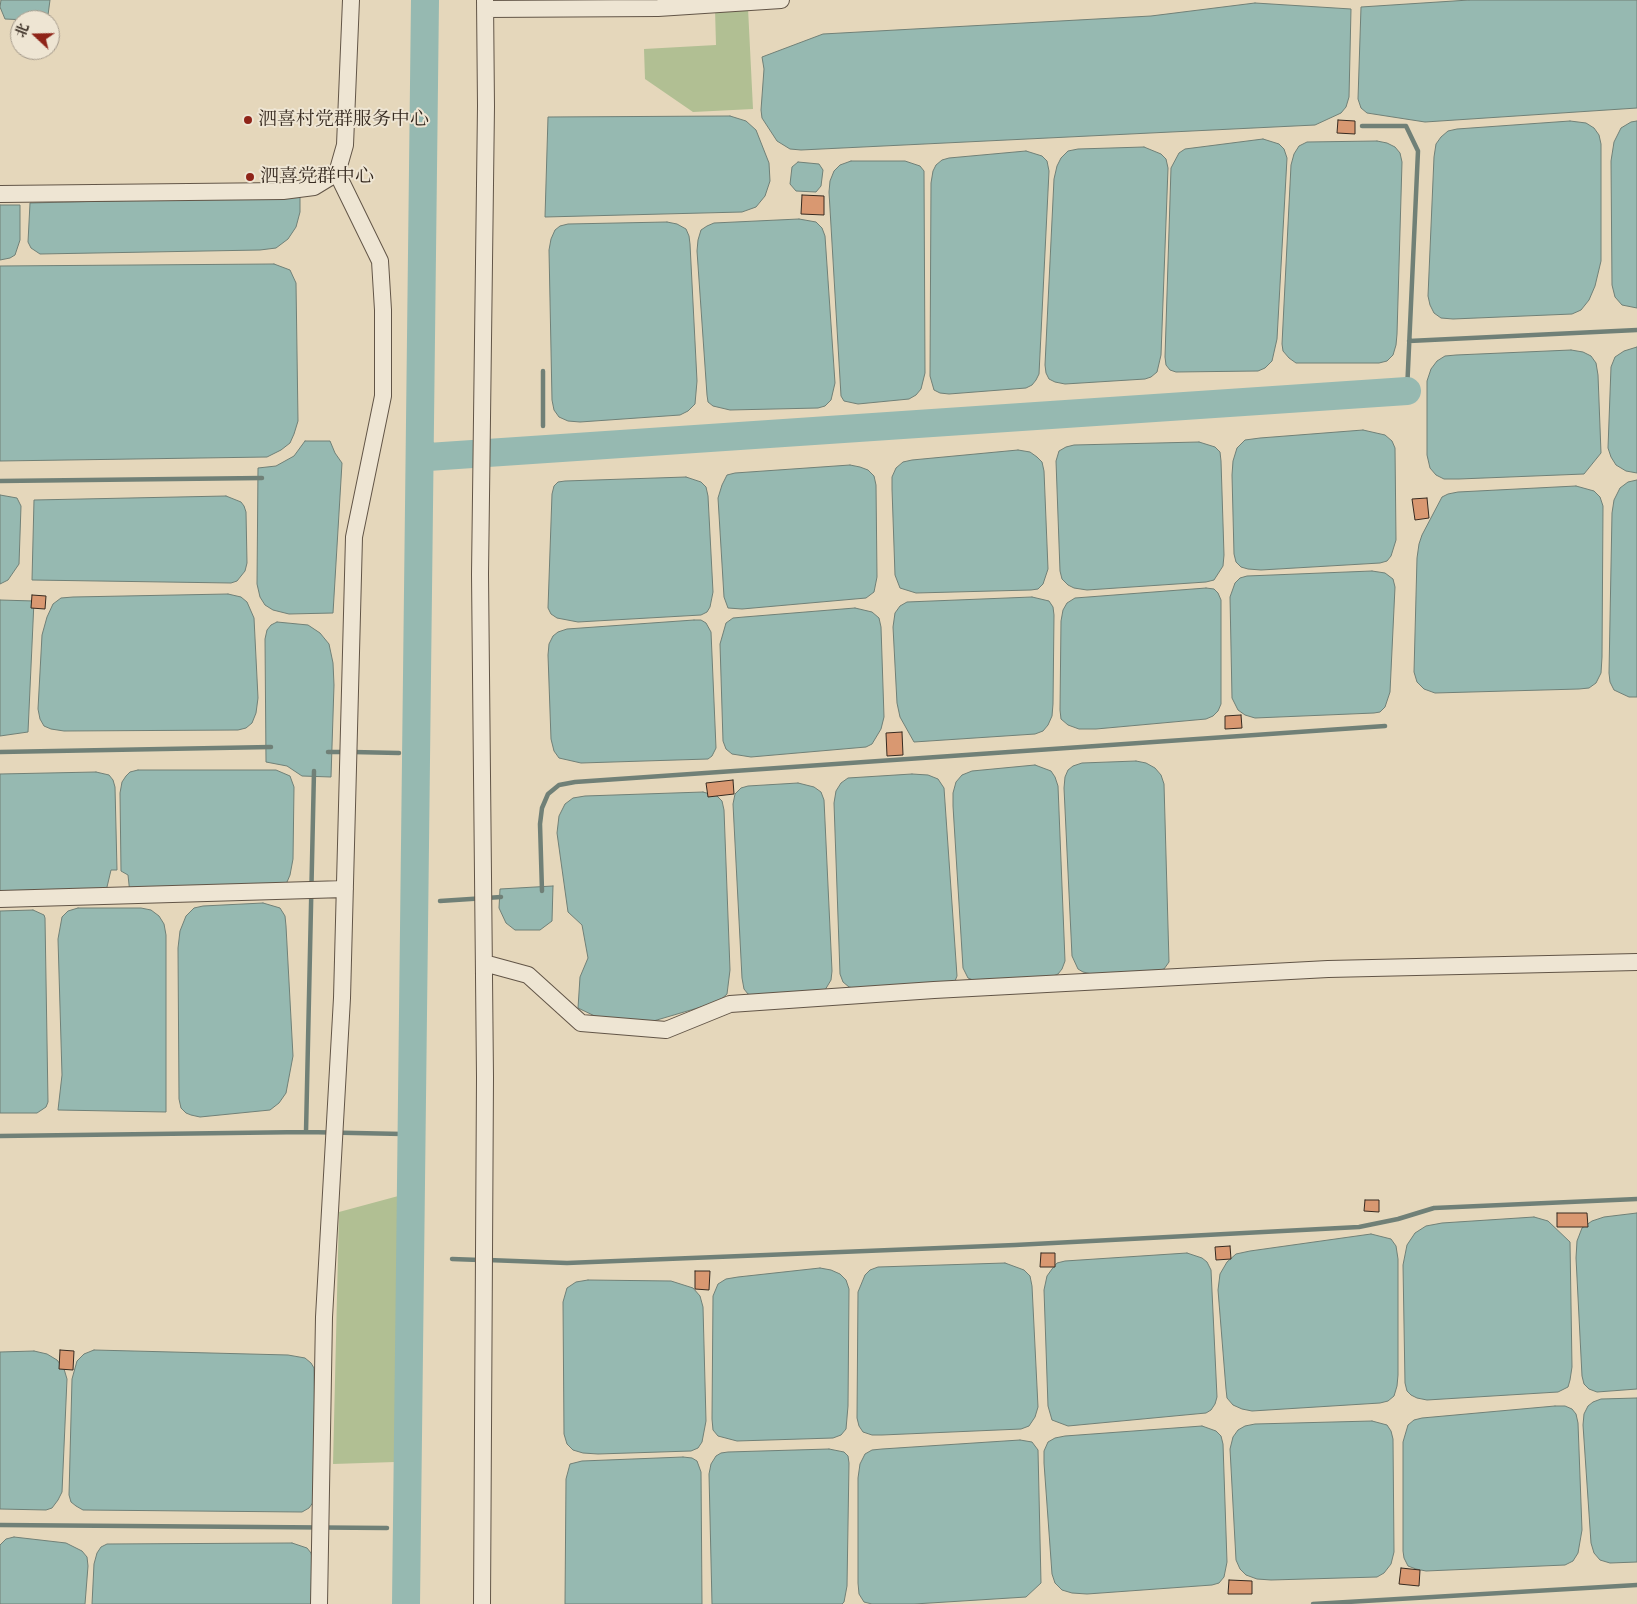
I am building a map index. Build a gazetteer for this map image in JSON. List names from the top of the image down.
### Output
{
  "places": ["泗喜村党群服务中心", "泗喜党群中心"],
  "north": "left"
}
